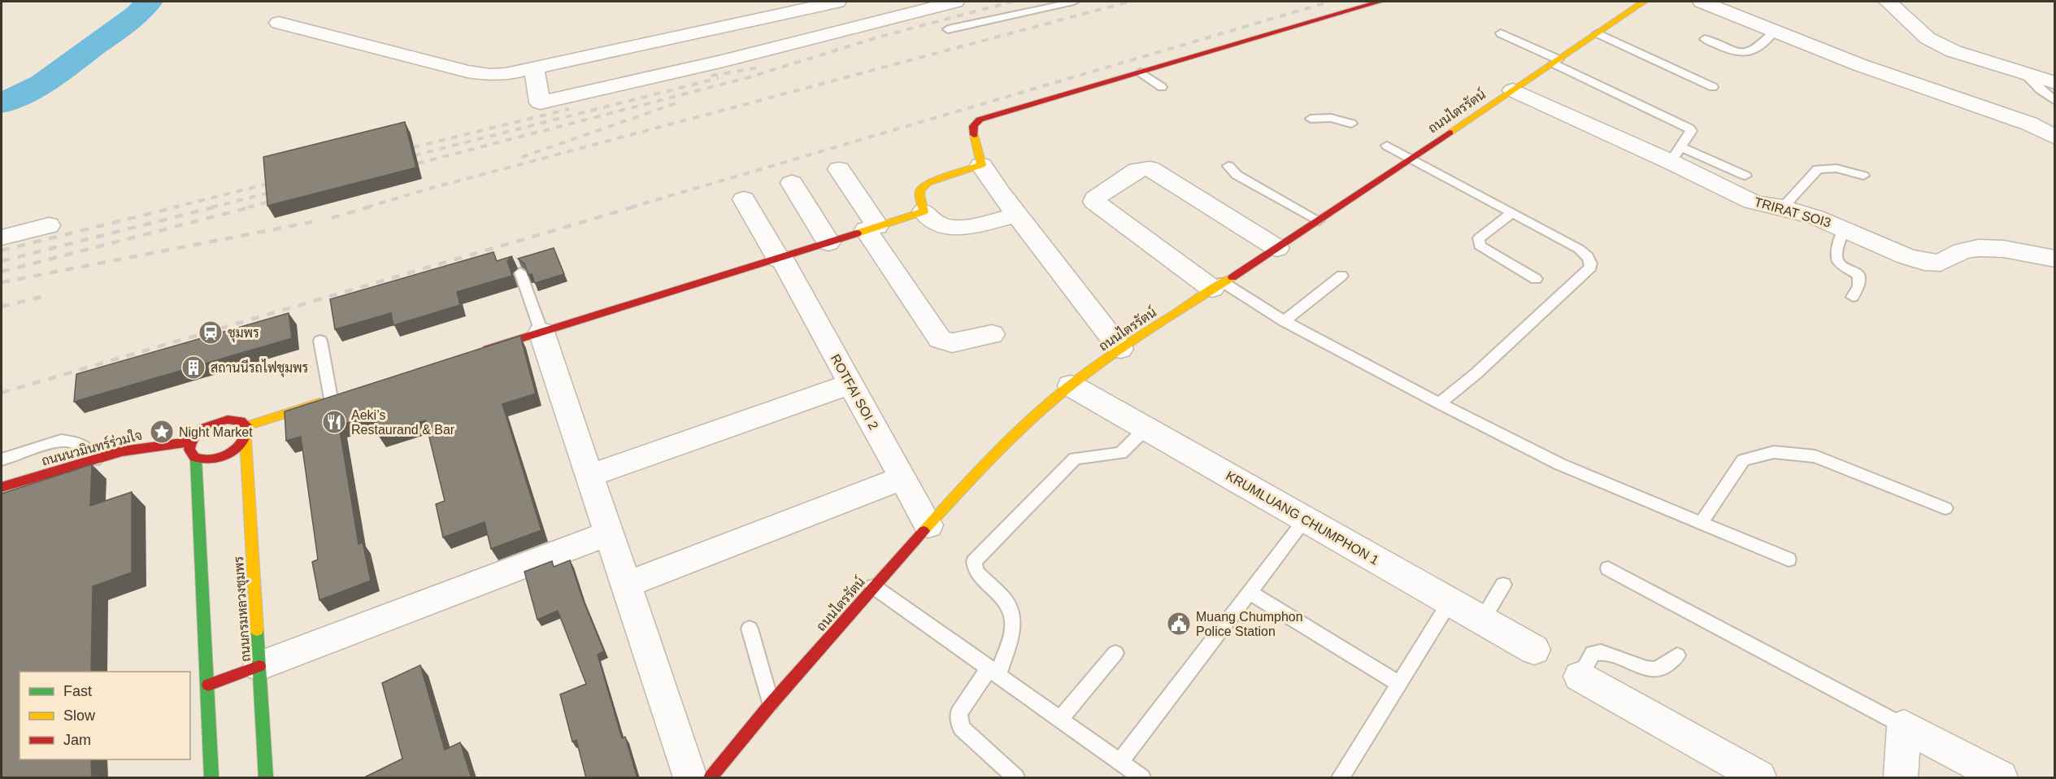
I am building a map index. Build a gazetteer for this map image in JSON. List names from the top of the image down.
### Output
{
  "streets": {
    "street": [
      "ถนนไตรรัตน์",
      "TRIRAT SOI3",
      "ROTFAI SOI 2",
      "ถนนนวมินทร์ร่วมใจ",
      "KRUMLUANG CHUMPHON 1",
      "ถนนกรมหลวงชุมพร"
    ]
  },
  "crossings": [
    ["ถนนไตรรัตน์", "TRIRAT SOI3"],
    ["ถนนไตรรัตน์", "ROTFAI SOI 2"],
    ["ถนนไตรรัตน์", "KRUMLUANG CHUMPHON 1"]
  ],
  "places": {
    "station": ["ชุมพร"],
    "building": ["สถานนีรถไฟชุมพร"],
    "restaurant": ["Aeki’s Restaurand & Bar"],
    "place": ["Night Market"],
    "public building": ["Muang Chumphon Police Station"]
  },
  "legend": ["Fast", "Slow", "Jam"]
}
